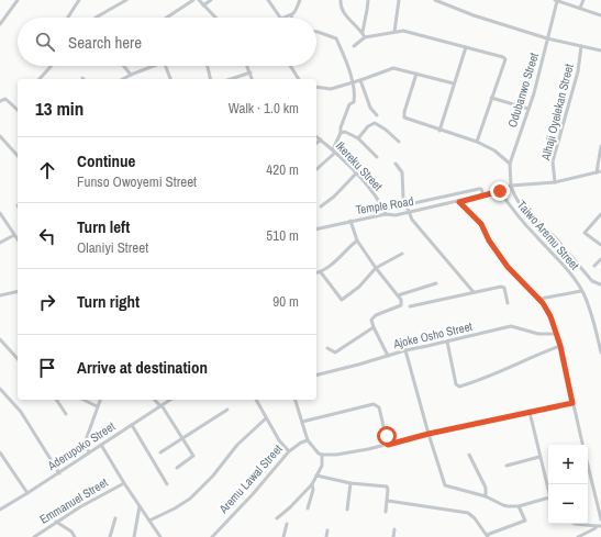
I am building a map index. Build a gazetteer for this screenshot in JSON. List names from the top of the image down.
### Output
{
  "streets": {
    "street": [
      "Odubanwo Street",
      "Alhaji Oyelekan Street",
      "Ikereku Street",
      "Temple Road",
      "Taiwo Aremu Street",
      "Ajoke Osho Street",
      "Aderupoko Street",
      "Aremu Lawal Street",
      "Emmanuel Street"
    ]
  },
  "crossings": [
    ["Odubanwo Street", "Temple Road"],
    ["Ikereku Street", "Temple Road"],
    ["Temple Road", "Taiwo Aremu Street"]
  ],
  "page": {
    "search": "Search here",
    "heading": ["13 min", "Walk · 1.0 km"],
    "list": [
      ["Continue", "Funso Owoyemi Street", "420 m"],
      ["Turn left", "Olaniyi Street", "510 m"],
      ["Turn right", "90 m"],
      "Arrive at destination"
    ],
    "map_buttons": ["+", "−"]
  }
}
